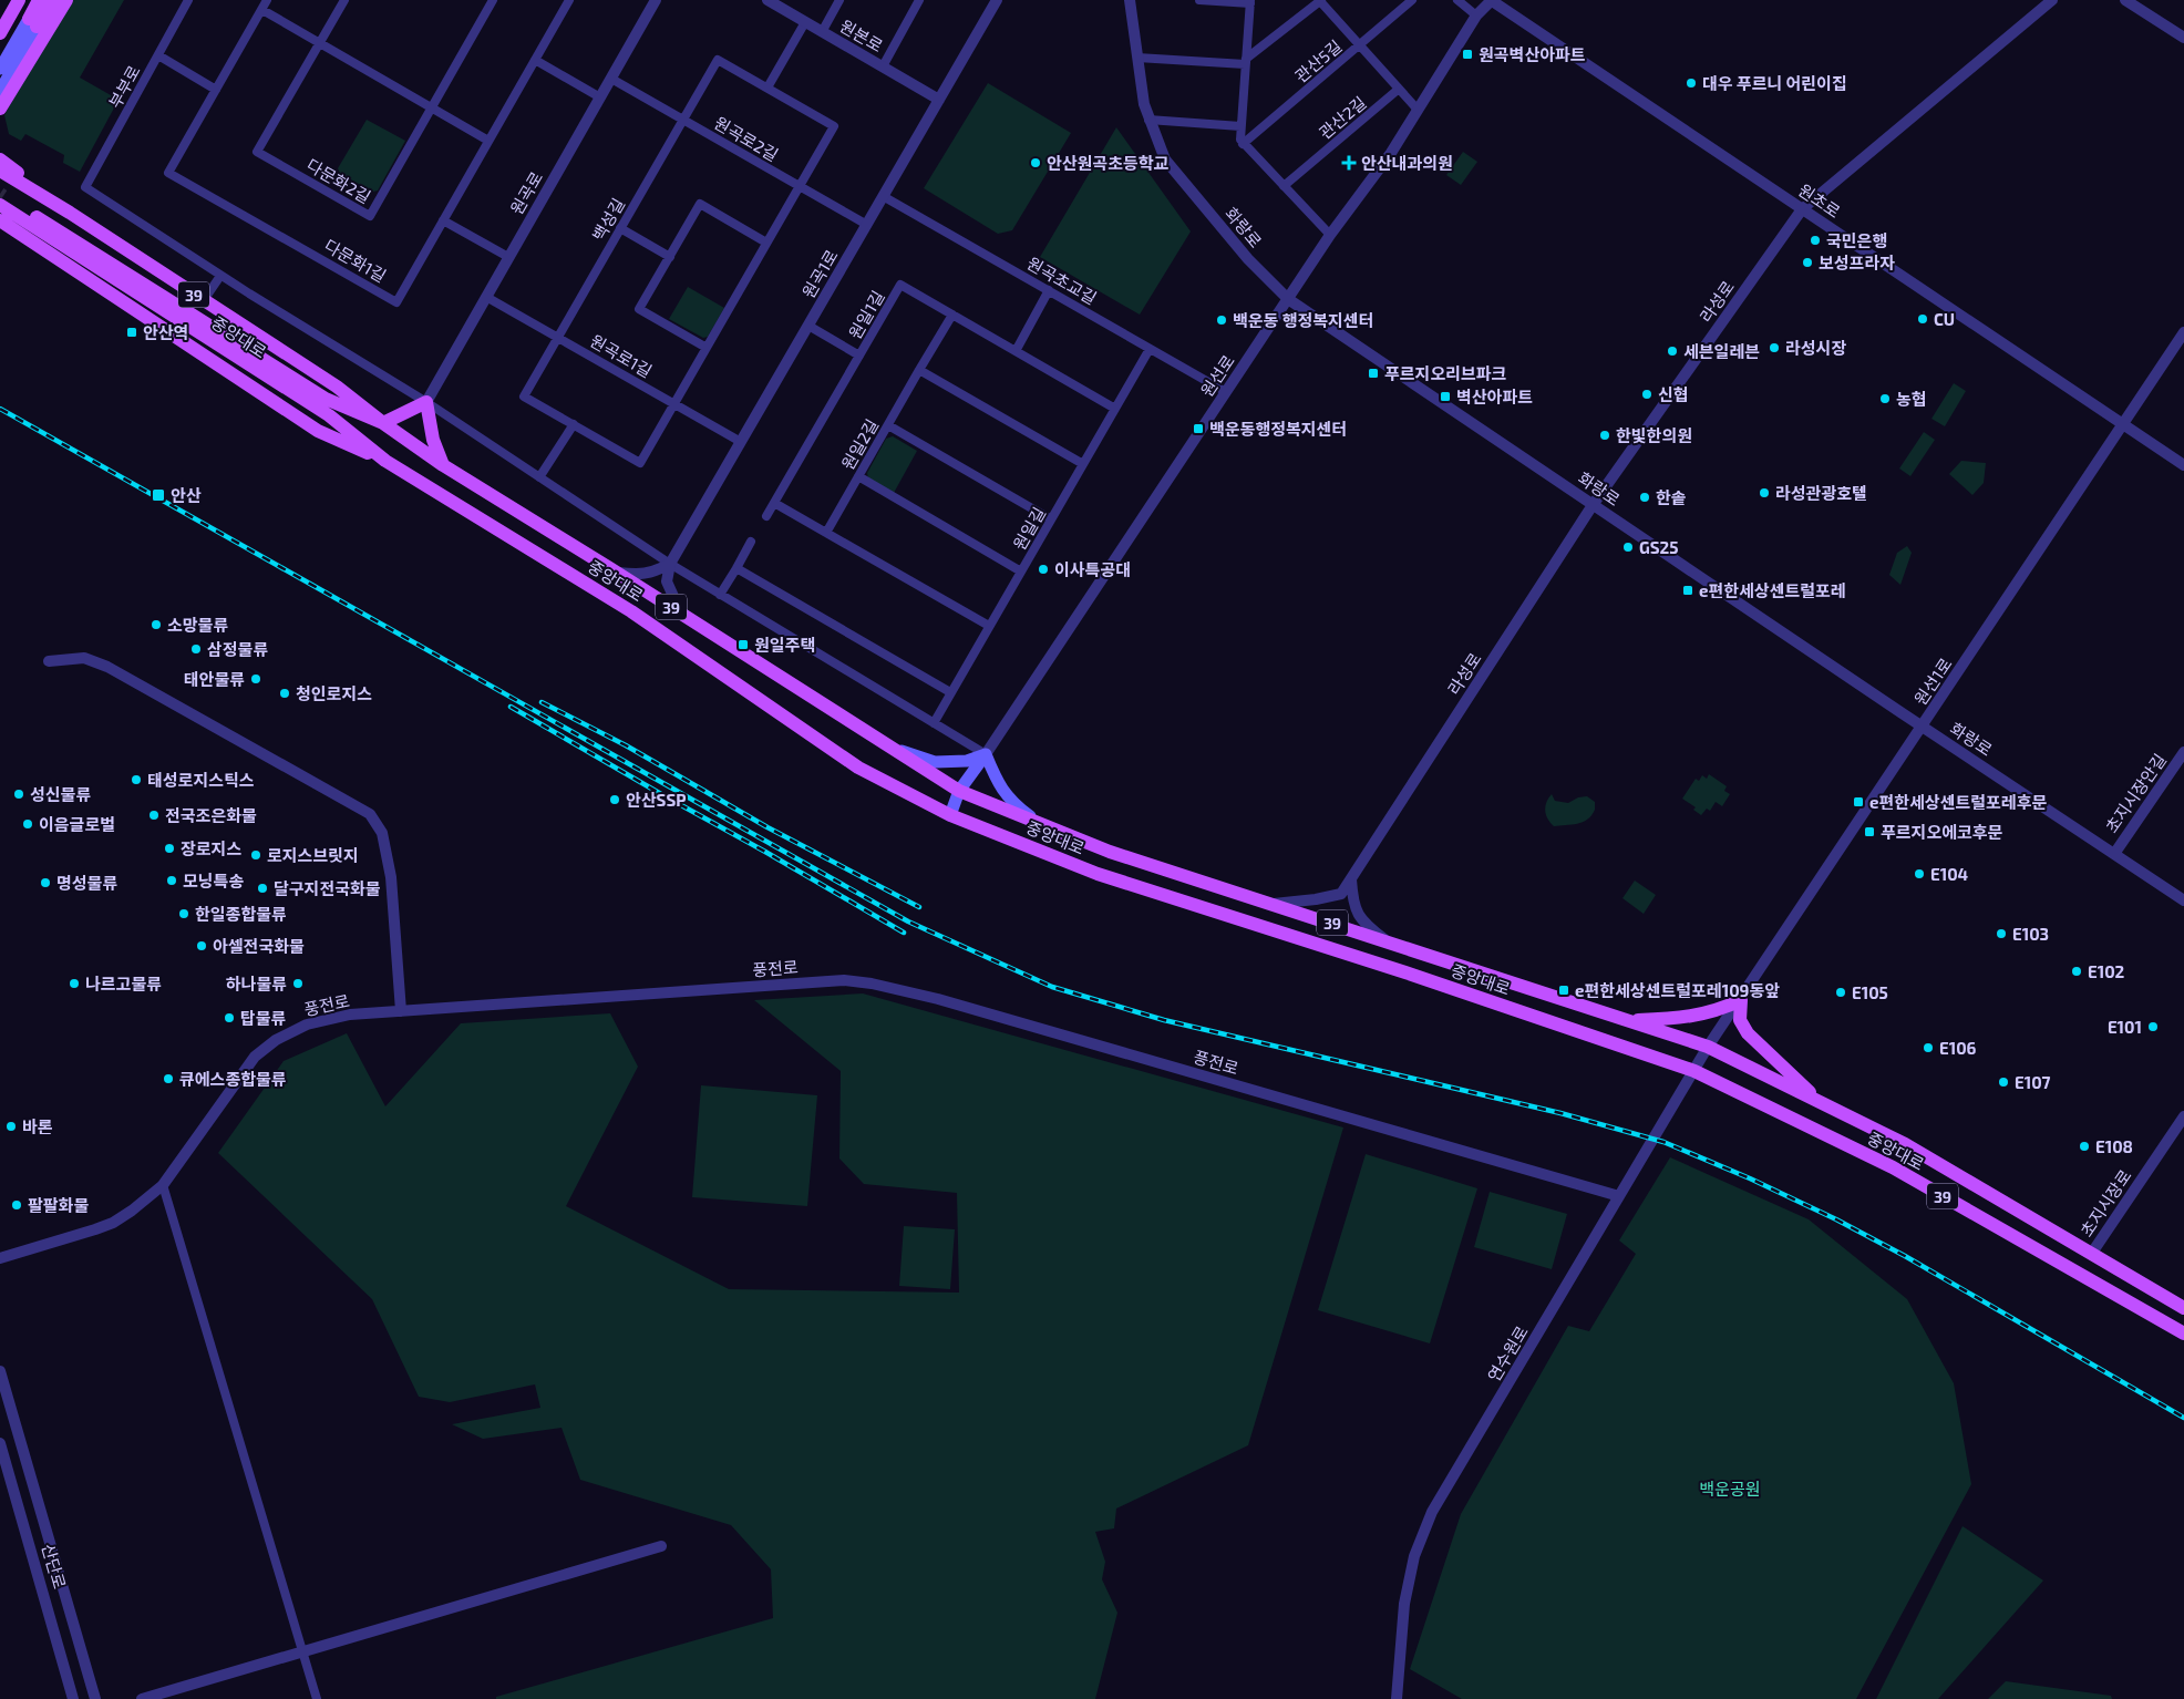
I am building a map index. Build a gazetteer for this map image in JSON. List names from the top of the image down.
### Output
{
  "streets": {
    "main road": ["39", "중앙대로"],
    "street": [
      "원본로",
      "관산5길",
      "부부로",
      "관산2길",
      "원곡로2길",
      "다문화2길",
      "원곡로",
      "원초로",
      "백성길",
      "화랑로",
      "다문화1길",
      "원곡1로",
      "원곡초교길",
      "라성로",
      "원일1길",
      "원곡로1길",
      "원선로",
      "원일2길",
      "원일길",
      "원선1로",
      "초지시장안길",
      "풍전로",
      "초지시장로",
      "연수원로",
      "산단로"
    ]
  },
  "crossings": [
    ["원본로", "원곡1로"],
    ["원곡로2길", "원곡로"],
    ["원곡로2길", "백성길"],
    ["원곡로2길", "원곡1로"],
    ["원곡로", "원곡로1길"],
    ["원초로", "라성로"],
    ["원초로", "원선로"],
    ["원초로", "원선1로"],
    ["백성길", "원곡로1길"],
    ["화랑로", "라성로"],
    ["화랑로", "원선로"],
    ["화랑로", "원선1로"],
    ["화랑로", "초지시장안길"],
    ["원곡1로", "원곡초교길"],
    ["원곡1로", "원곡로1길"],
    ["원곡초교길", "원선로"],
    ["원곡초교길", "원일길"],
    ["39", "라성로"],
    ["39", "중앙대로"],
    ["39", "원선1로"],
    ["39", "연수원로"],
    ["원일1길", "원일2길"],
    ["원일1길", "원일길"],
    ["중앙대로", "원선1로"],
    ["중앙대로", "초지시장로"],
    ["중앙대로", "연수원로"],
    ["원선1로", "연수원로"],
    ["풍전로", "연수원로"]
  ],
  "parks": ["백운공원"],
  "places": {
    "transit": [
      "원곡벽산아파트",
      "안산역",
      "푸르지오리브파크",
      "벽산아파트",
      "백운동행정복지센터",
      "안산",
      "e편한세상센트럴포레",
      "원일주택",
      "e편한세상센트럴포레후문",
      "푸르지오에코후문",
      "e편한세상센트럴포레109동앞"
    ],
    "other": [
      "대우 푸르니 어린이집",
      "안산원곡초등학교",
      "국민은행",
      "보성프라자",
      "CU",
      "백운동 행정복지센터",
      "라성시장",
      "세븐일레븐",
      "신협",
      "농협",
      "한빛한의원",
      "라성관광호텔",
      "한솥",
      "GS25",
      "이사특공대",
      "소망물류",
      "삼정물류",
      "태안물류",
      "청인로지스",
      "태성로지스틱스",
      "성신물류",
      "안산SSP",
      "전국조은화물",
      "이음글로벌",
      "장로지스",
      "로지스브릿지",
      "E104",
      "모닝특송",
      "명성물류",
      "달구지전국화물",
      "한일종합물류",
      "E103",
      "아셀전국화물",
      "E102",
      "나르고물류",
      "하나물류",
      "E105",
      "탑물류",
      "E101",
      "E106",
      "큐에스종합물류",
      "E107",
      "바론",
      "E108",
      "팔팔화물"
    ],
    "health": ["안산내과의원"]
  }
}
